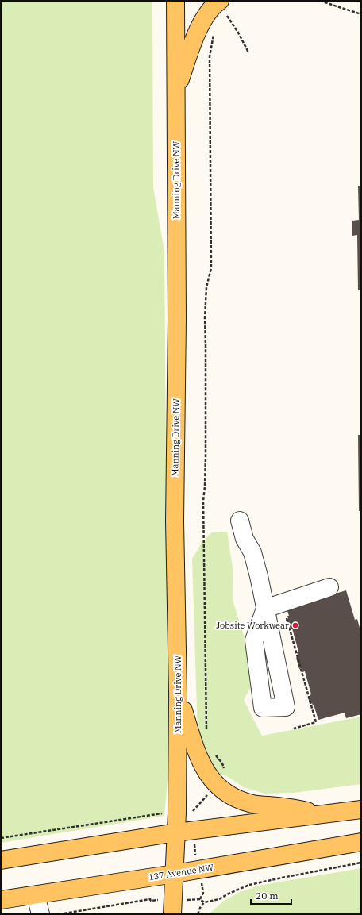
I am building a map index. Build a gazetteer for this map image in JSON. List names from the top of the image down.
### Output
{
  "streets": {
    "main road": ["Manning Drive NW", "137 Avenue NW"]
  },
  "crossings": [
    ["Manning Drive NW", "137 Avenue NW"]
  ],
  "places": ["Jobsite Workwear"],
  "scale_bar": "20 m"
}
